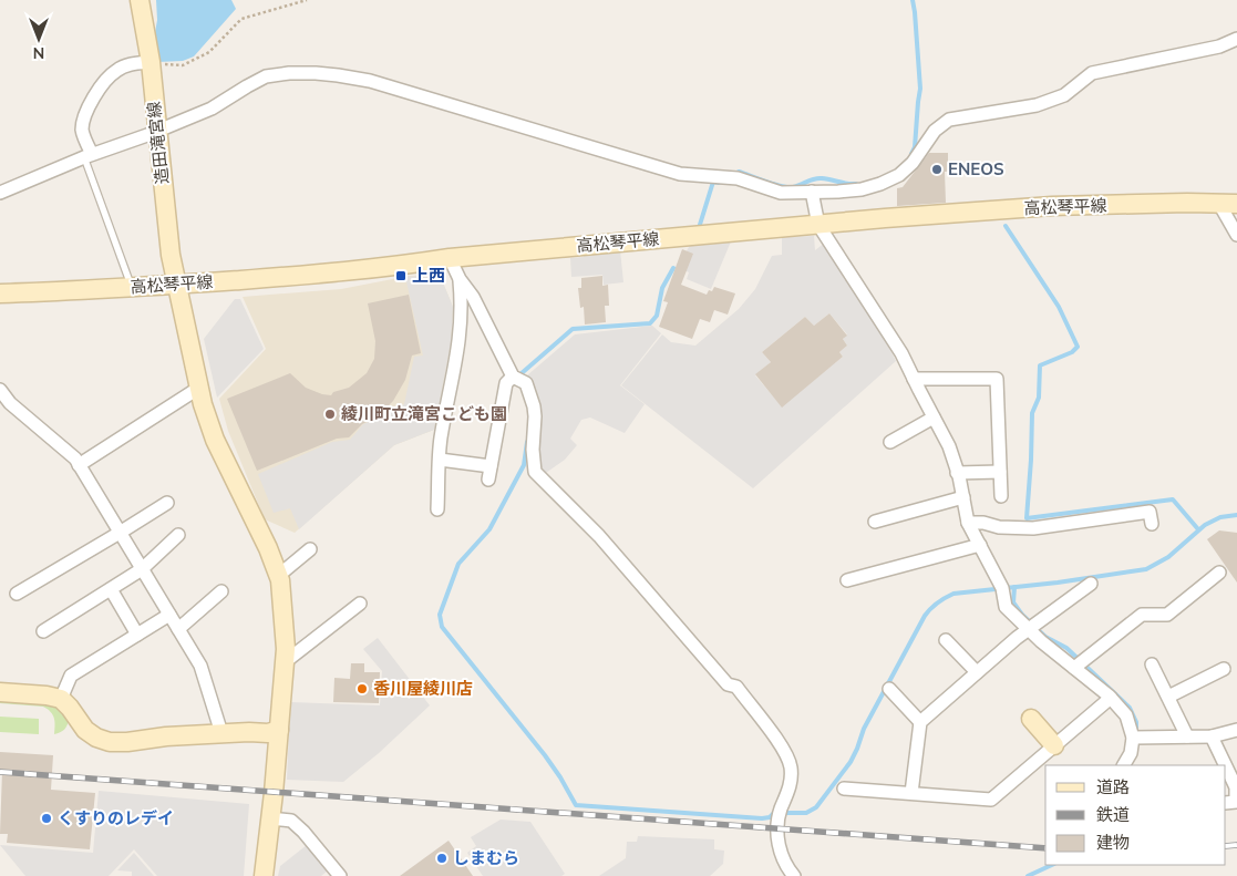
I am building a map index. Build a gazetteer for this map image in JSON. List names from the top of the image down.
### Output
{
  "streets": {
    "main road": ["造田滝宮線", "高松琴平線"]
  },
  "crossings": [
    ["造田滝宮線", "高松琴平線"]
  ],
  "places": {
    "other": [
      "ENEOS",
      "綾川町立滝宮こども園",
      "香川屋綾川店",
      "くすりのレデイ",
      "しまむら"
    ],
    "transit": ["上西"]
  },
  "legend": ["道路", "鉄道", "建物"],
  "north": "bottom"
}
